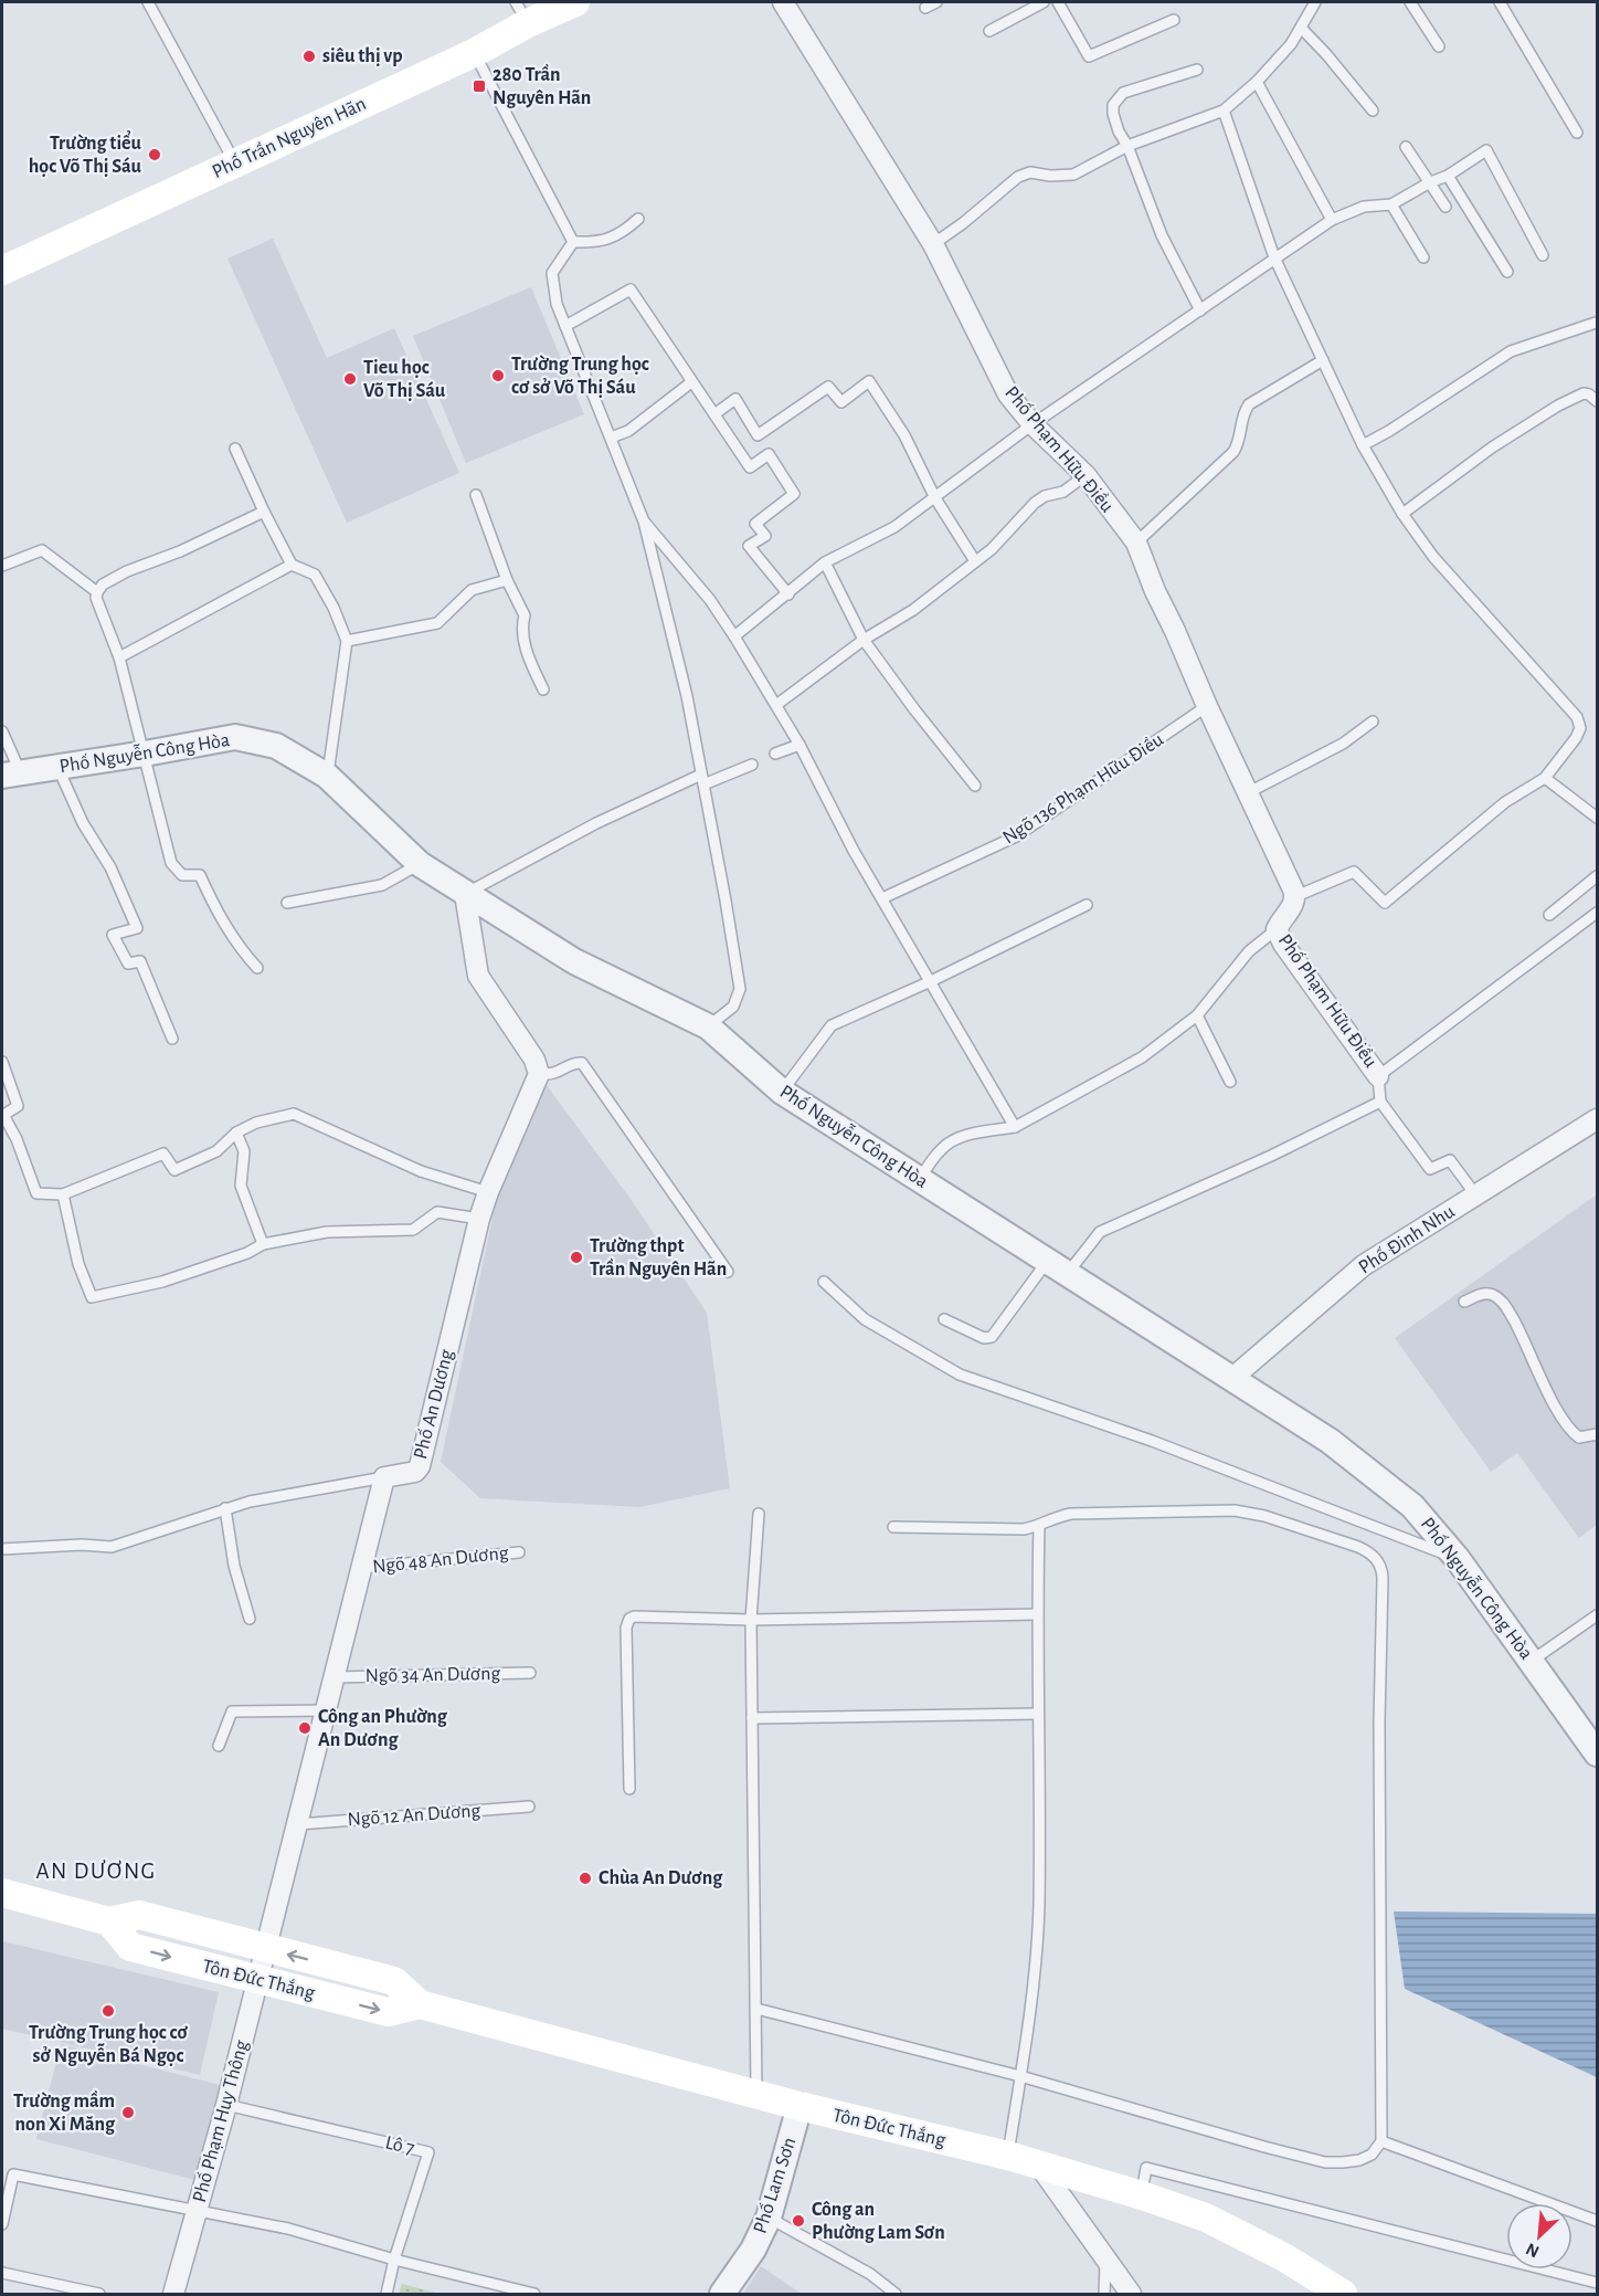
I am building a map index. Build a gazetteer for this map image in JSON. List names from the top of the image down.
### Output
{
  "streets": {
    "main road": ["Phố Trần Nguyên Hãn", "Tôn Đức Thắng"],
    "street": [
      "Phố Phạm Hữu Điều",
      "Phố Nguyễn Công Hòa",
      "Phố Đinh Nhu",
      "Phố An Dương",
      "Phố Phạm Huy Thông",
      "Phố Lam Sơn"
    ],
    "lane": [
      "Ngõ 136 Phạm Hữu Điều",
      "Ngõ 48 An Dương",
      "Ngõ 34 An Dương",
      "Ngõ 12 An Dương",
      "Lô 7"
    ]
  },
  "crossings": [
    ["Phố Phạm Hữu Điều", "Ngõ 136 Phạm Hữu Điều"],
    ["Phố Nguyễn Công Hòa", "Phố Đinh Nhu"],
    ["Tôn Đức Thắng", "Phố Phạm Huy Thông"],
    ["Tôn Đức Thắng", "Phố Lam Sơn"],
    ["Phố Phạm Huy Thông", "Lô 7"]
  ],
  "districts": ["AN DƯƠNG"],
  "places": {
    "other": [
      "siêu thị vp",
      "Trường tiểu học Võ Thị Sáu",
      "Trường Trung học cơ sở Võ Thị Sáu",
      "Tieu học Võ Thị Sáu",
      "Trường thpt Trần Nguyên Hãn",
      "Công an Phường An Dương",
      "Chùa An Dương",
      "Trường Trung học cơ sở Nguyễn Bá Ngọc",
      "Trường mầm non Xi Măng",
      "Công an Phường Lam Sơn"
    ],
    "transit": ["280 Trần Nguyên Hãn"]
  },
  "north": "bottom left"
}
